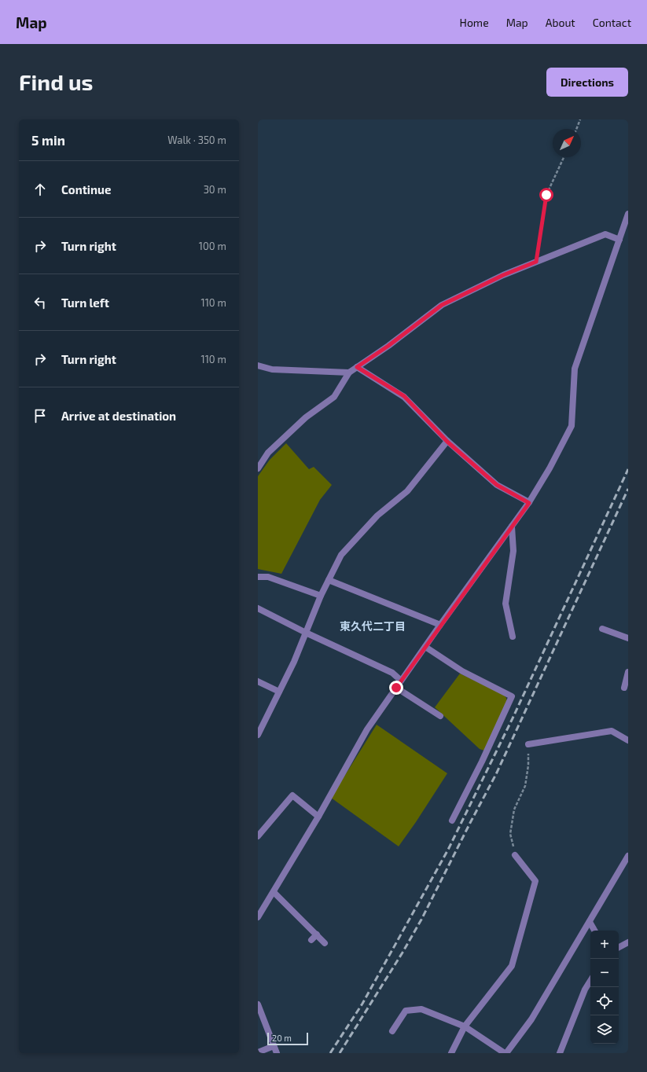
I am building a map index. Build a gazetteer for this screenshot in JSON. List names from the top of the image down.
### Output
{
  "districts": ["東久代二丁目"],
  "scale_bar": "20 m",
  "north": "top right",
  "page": {
    "header": "Map",
    "nav": [
      "Home",
      "Map",
      "About",
      "Contact"
    ],
    "buttons": "Directions",
    "title": "Find us",
    "heading": ["5 min", "Walk · 350 m"],
    "list": [
      ["Continue", "30 m"],
      ["Turn right", "100 m"],
      ["Turn left", "110 m"],
      ["Turn right", "110 m"],
      "Arrive at destination"
    ],
    "map_buttons": ["+", "−"],
    "scale": "20 m"
  }
}
